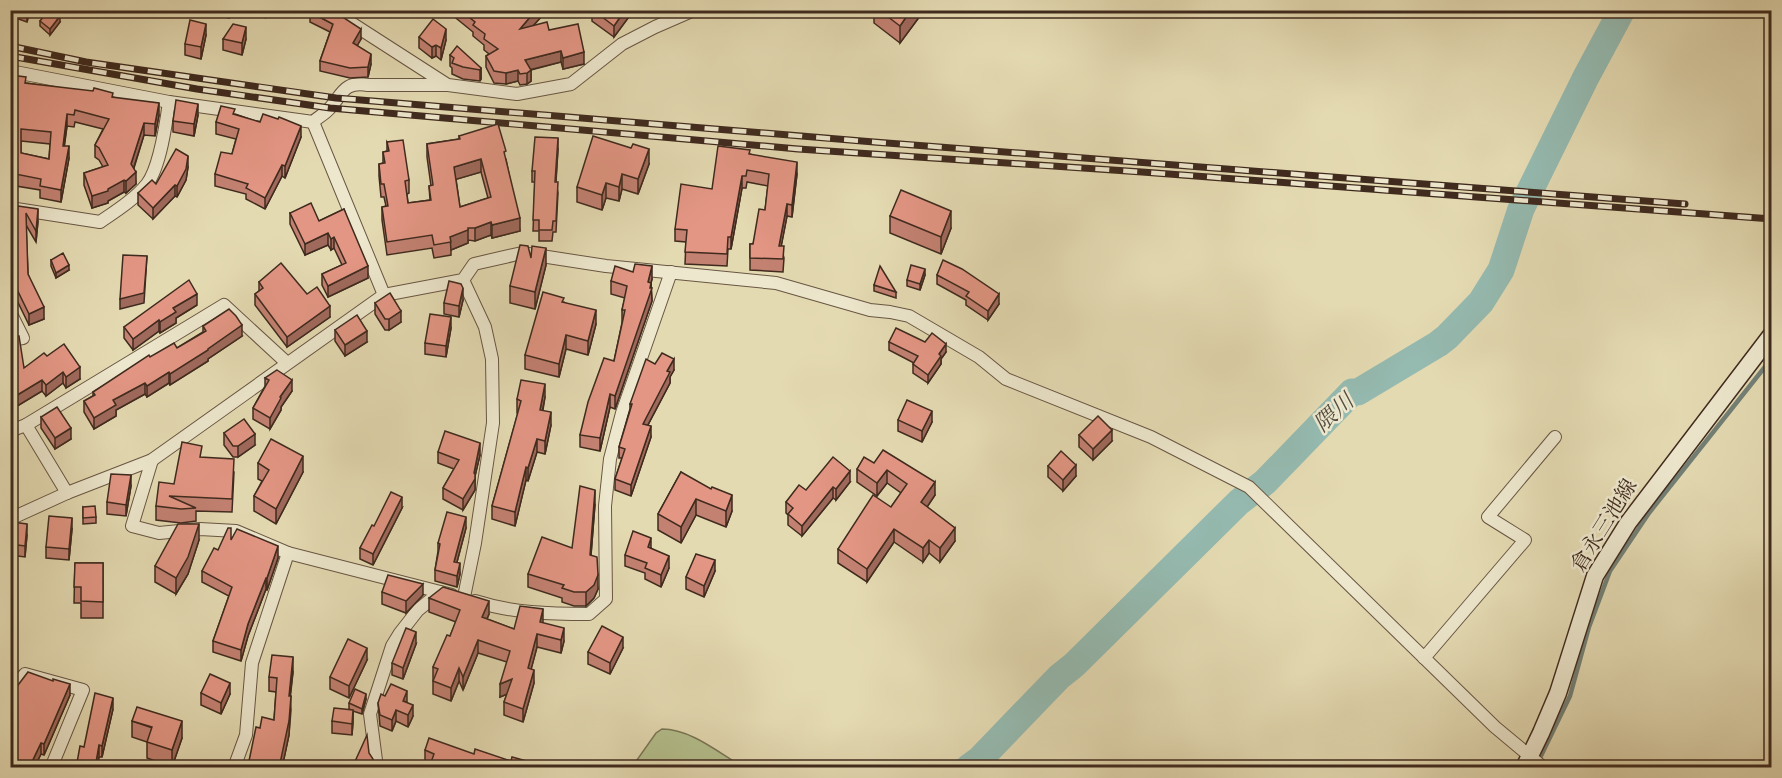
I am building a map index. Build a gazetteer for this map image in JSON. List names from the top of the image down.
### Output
{
  "streets": {
    "main road": ["倉永三池線"]
  },
  "water": ["隈川"]
}
